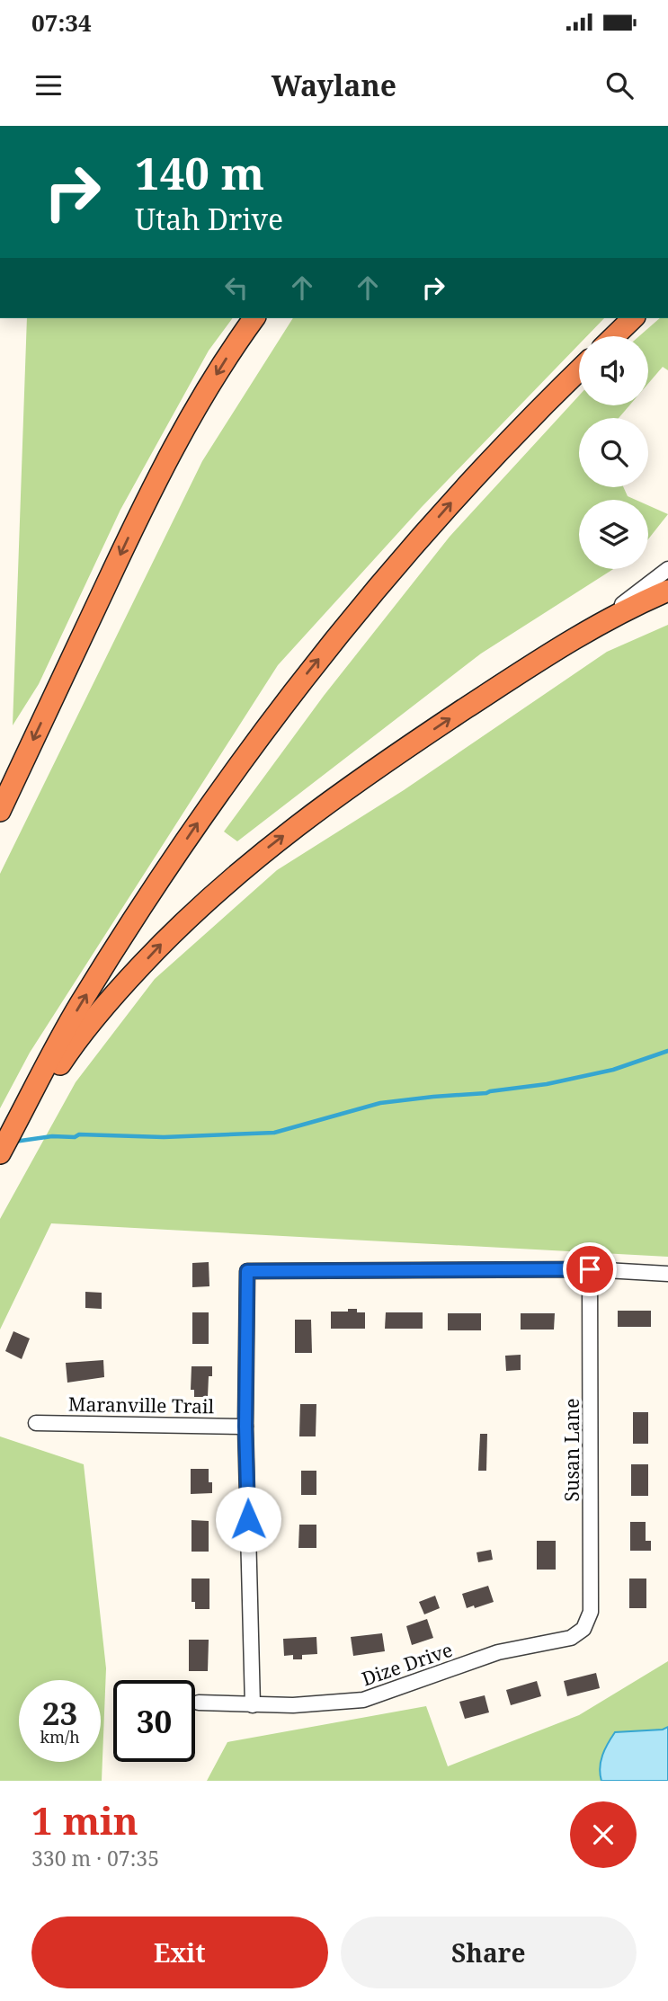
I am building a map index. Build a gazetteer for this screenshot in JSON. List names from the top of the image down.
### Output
{
  "streets": {
    "street": ["Maranville Trail", "Susan Lane", "Dize Drive"]
  },
  "crossings": [
    ["Susan Lane", "Dize Drive"]
  ],
  "page": {
    "status": "07:34",
    "header": "Waylane",
    "turn": ["140 m", "Utah Drive"],
    "speed": "23 km/h",
    "limit": "30",
    "heading": ["1 min", "330 m · 07:35"],
    "buttons": ["Exit", "Share"]
  }
}
